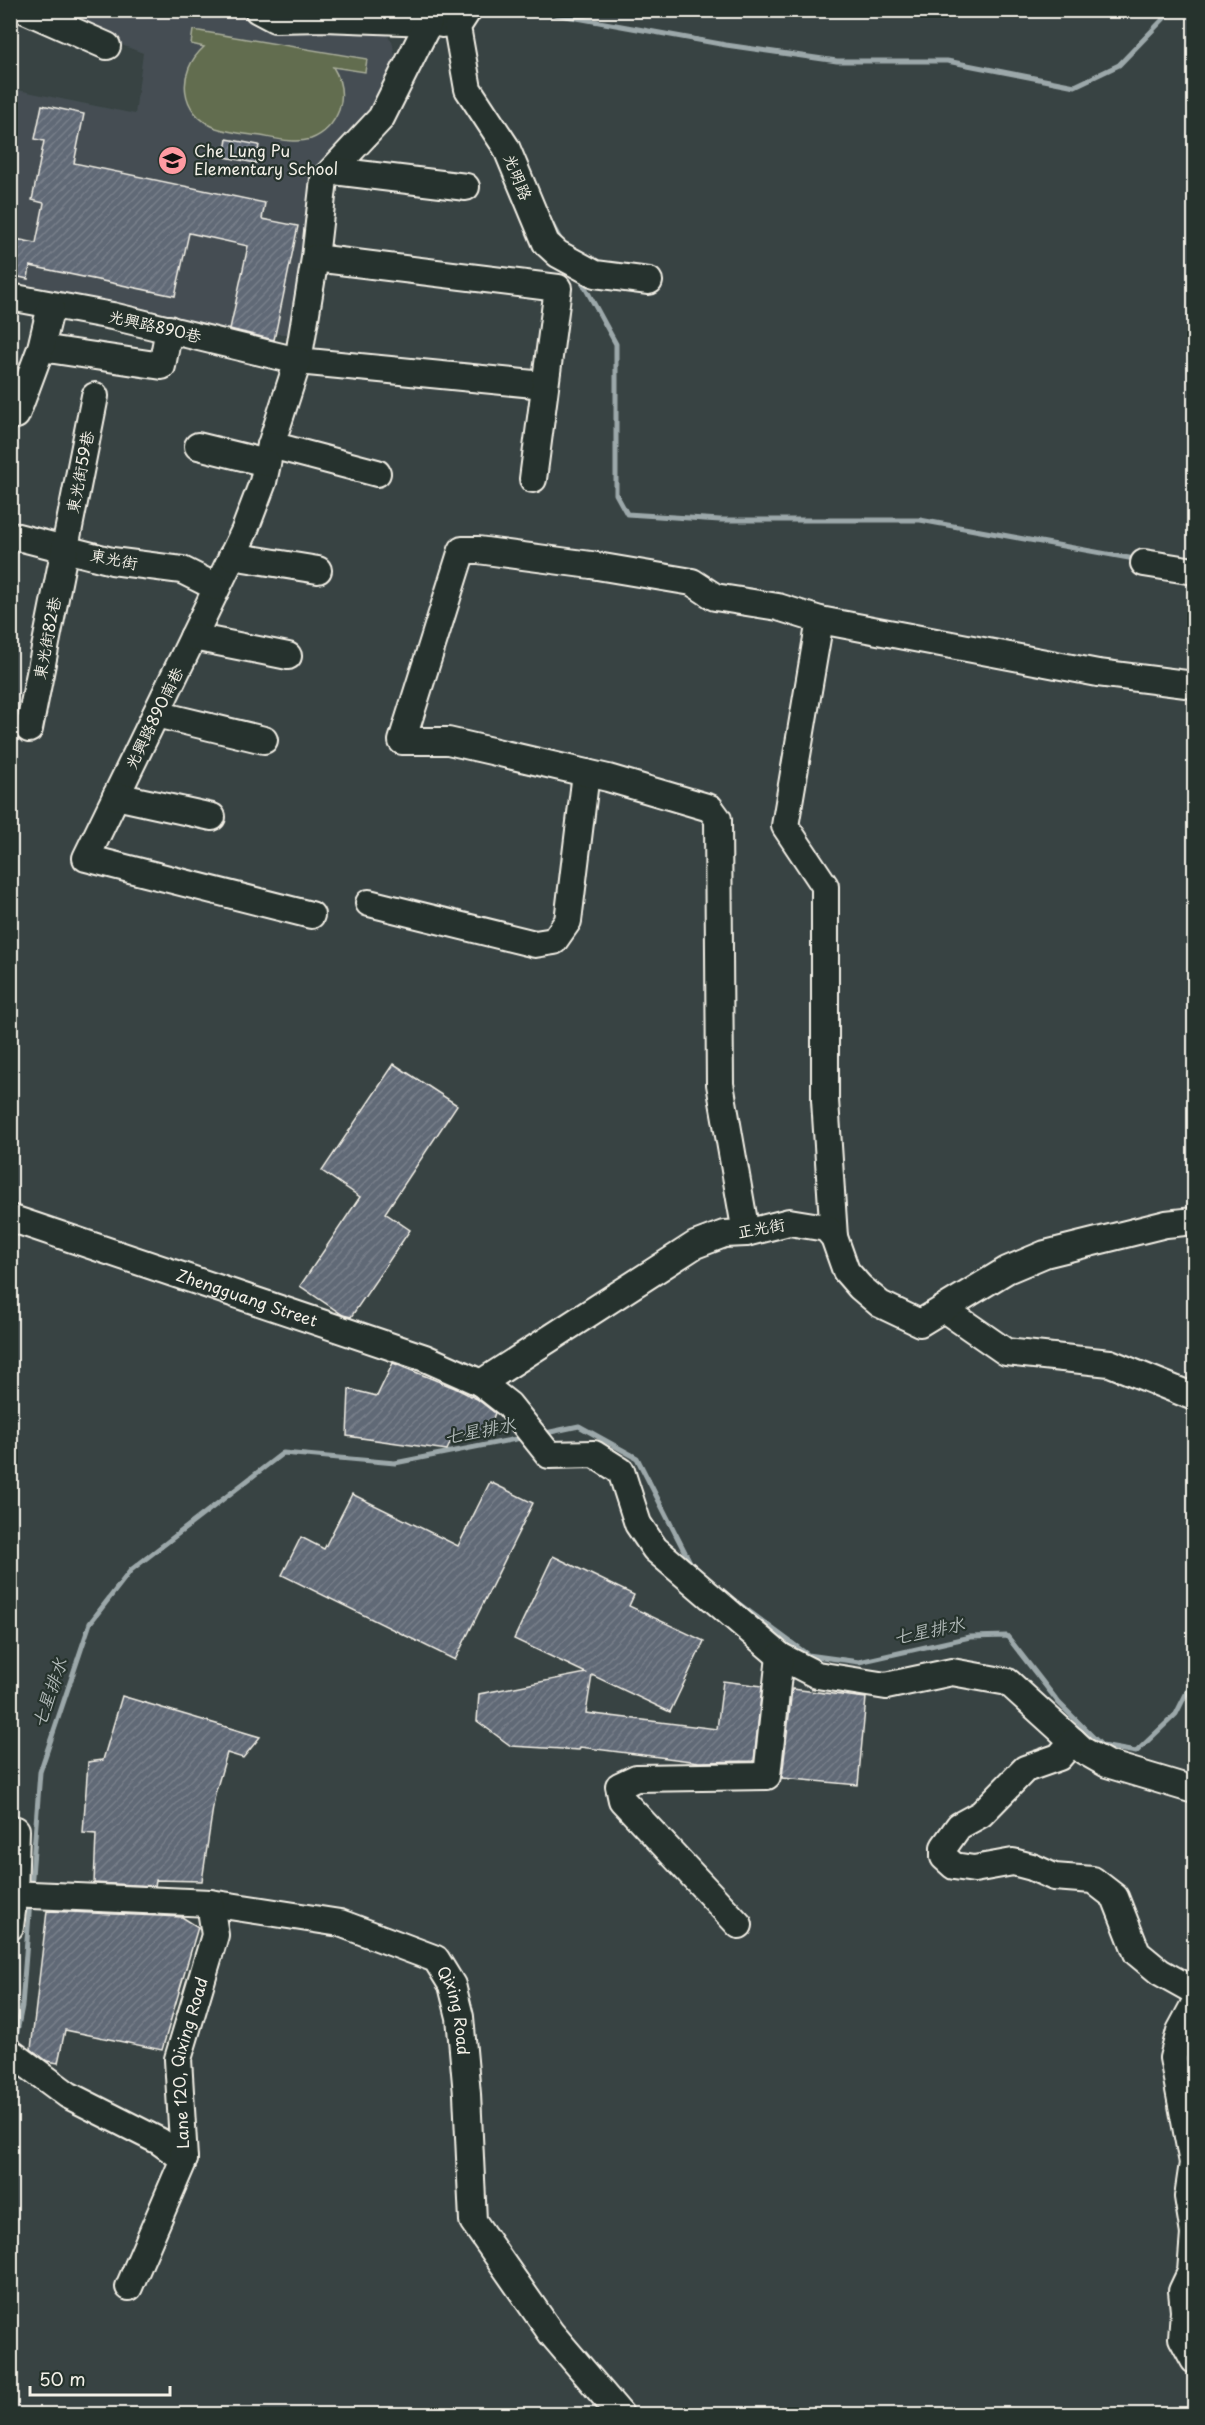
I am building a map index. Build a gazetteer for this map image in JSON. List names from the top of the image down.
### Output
{
  "streets": {
    "street": [
      "光明路",
      "光興路890巷",
      "東光街59巷",
      "東光街",
      "東光街82巷",
      "光興路890南巷",
      "正光街",
      "Zhengguang Street",
      "Qixing Road",
      "Lane 120, Qixing Road"
    ]
  },
  "crossings": [
    ["光興路890巷", "光興路890南巷"],
    ["東光街59巷", "東光街"],
    ["東光街59巷", "東光街82巷"],
    ["東光街", "東光街82巷"],
    ["東光街", "光興路890南巷"],
    ["正光街", "Zhengguang Street"],
    ["Qixing Road", "Lane 120, Qixing Road"]
  ],
  "water": ["七星排水"],
  "places": {
    "school or university": ["Che Lung Pu Elementary School"]
  },
  "scale_bar": "50 m"
}
